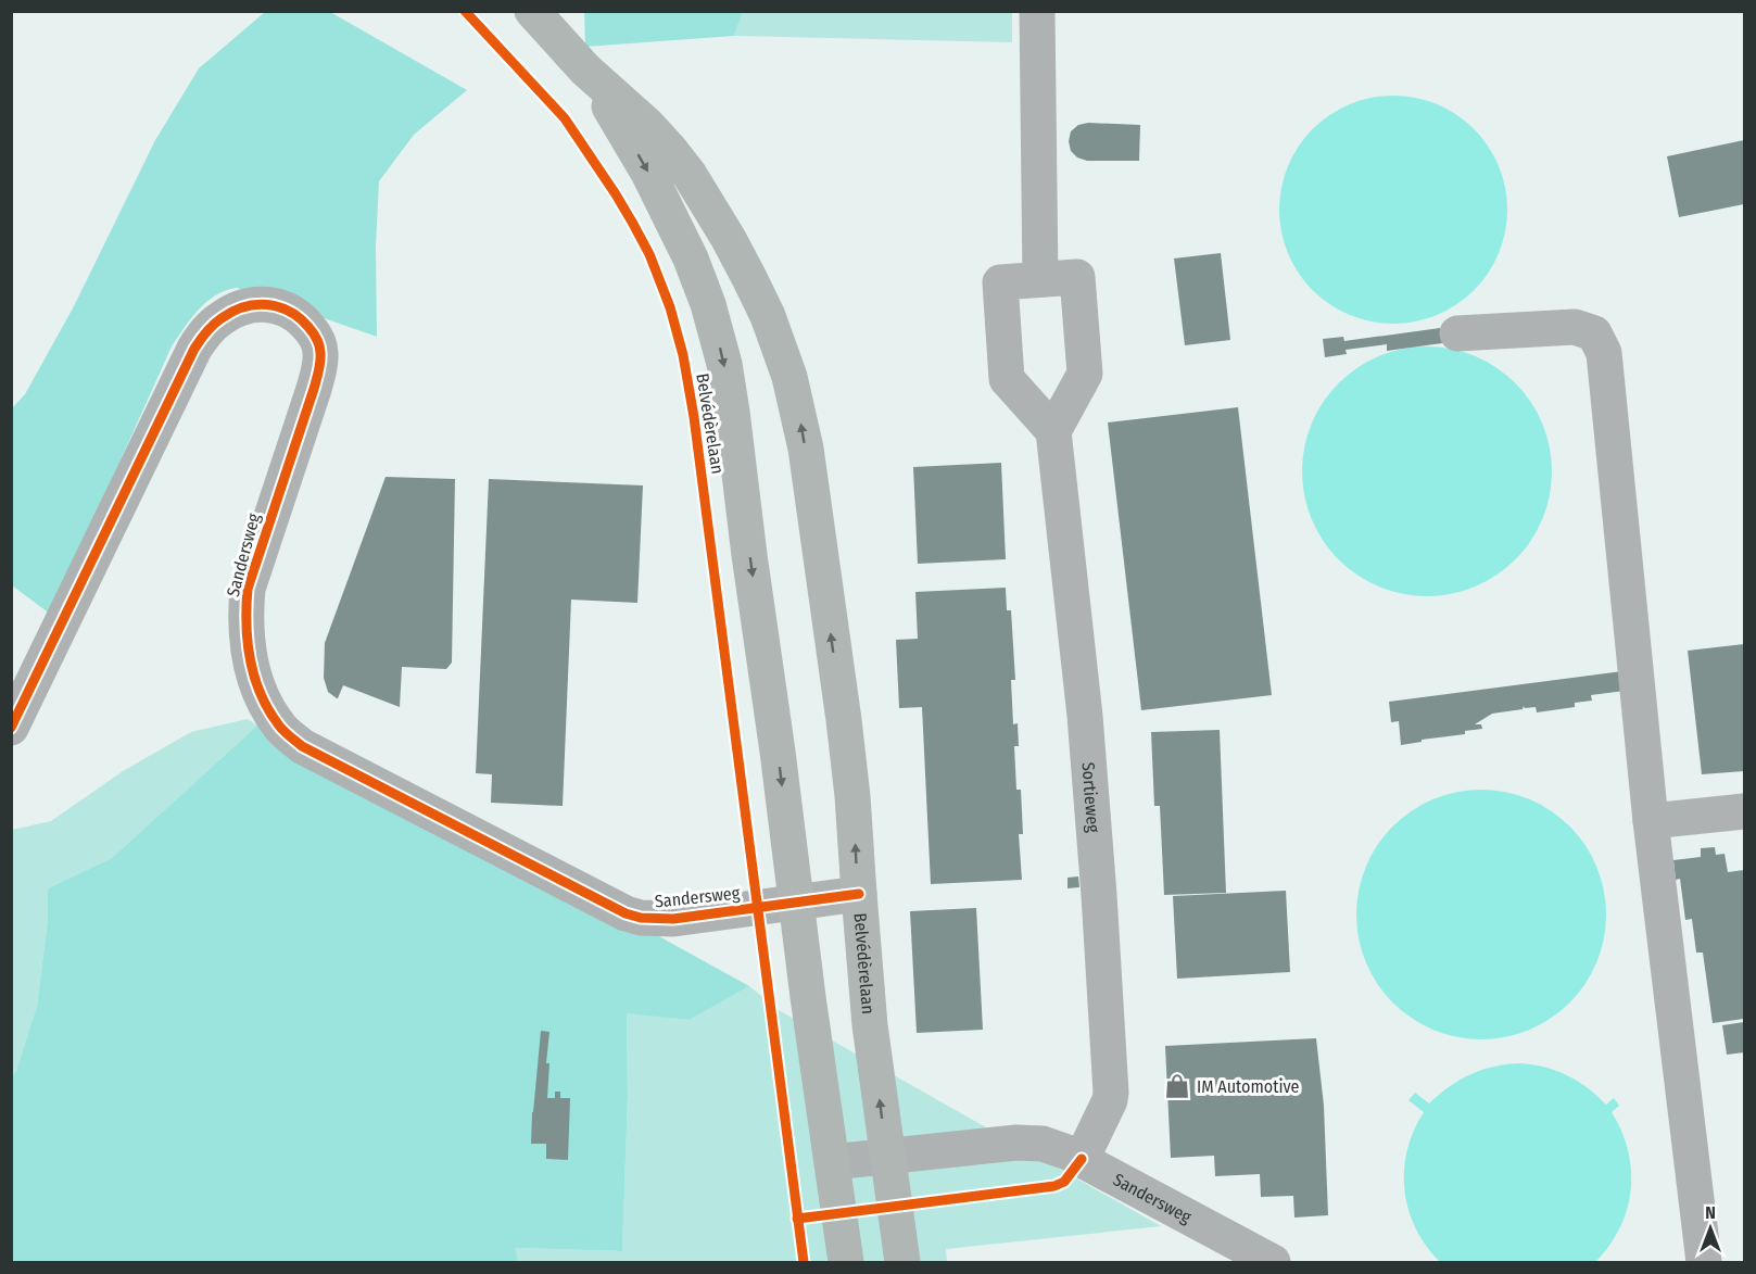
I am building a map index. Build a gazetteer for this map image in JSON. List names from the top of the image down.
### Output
{
  "streets": {
    "main road": ["Belvédèrelaan"],
    "street": ["Sandersweg", "Sortieweg"]
  },
  "crossings": [
    ["Belvédèrelaan", "Sandersweg"],
    ["Sandersweg", "Sortieweg"]
  ],
  "places": {
    "shop": ["IM Automotive"]
  },
  "north": "top"
}
